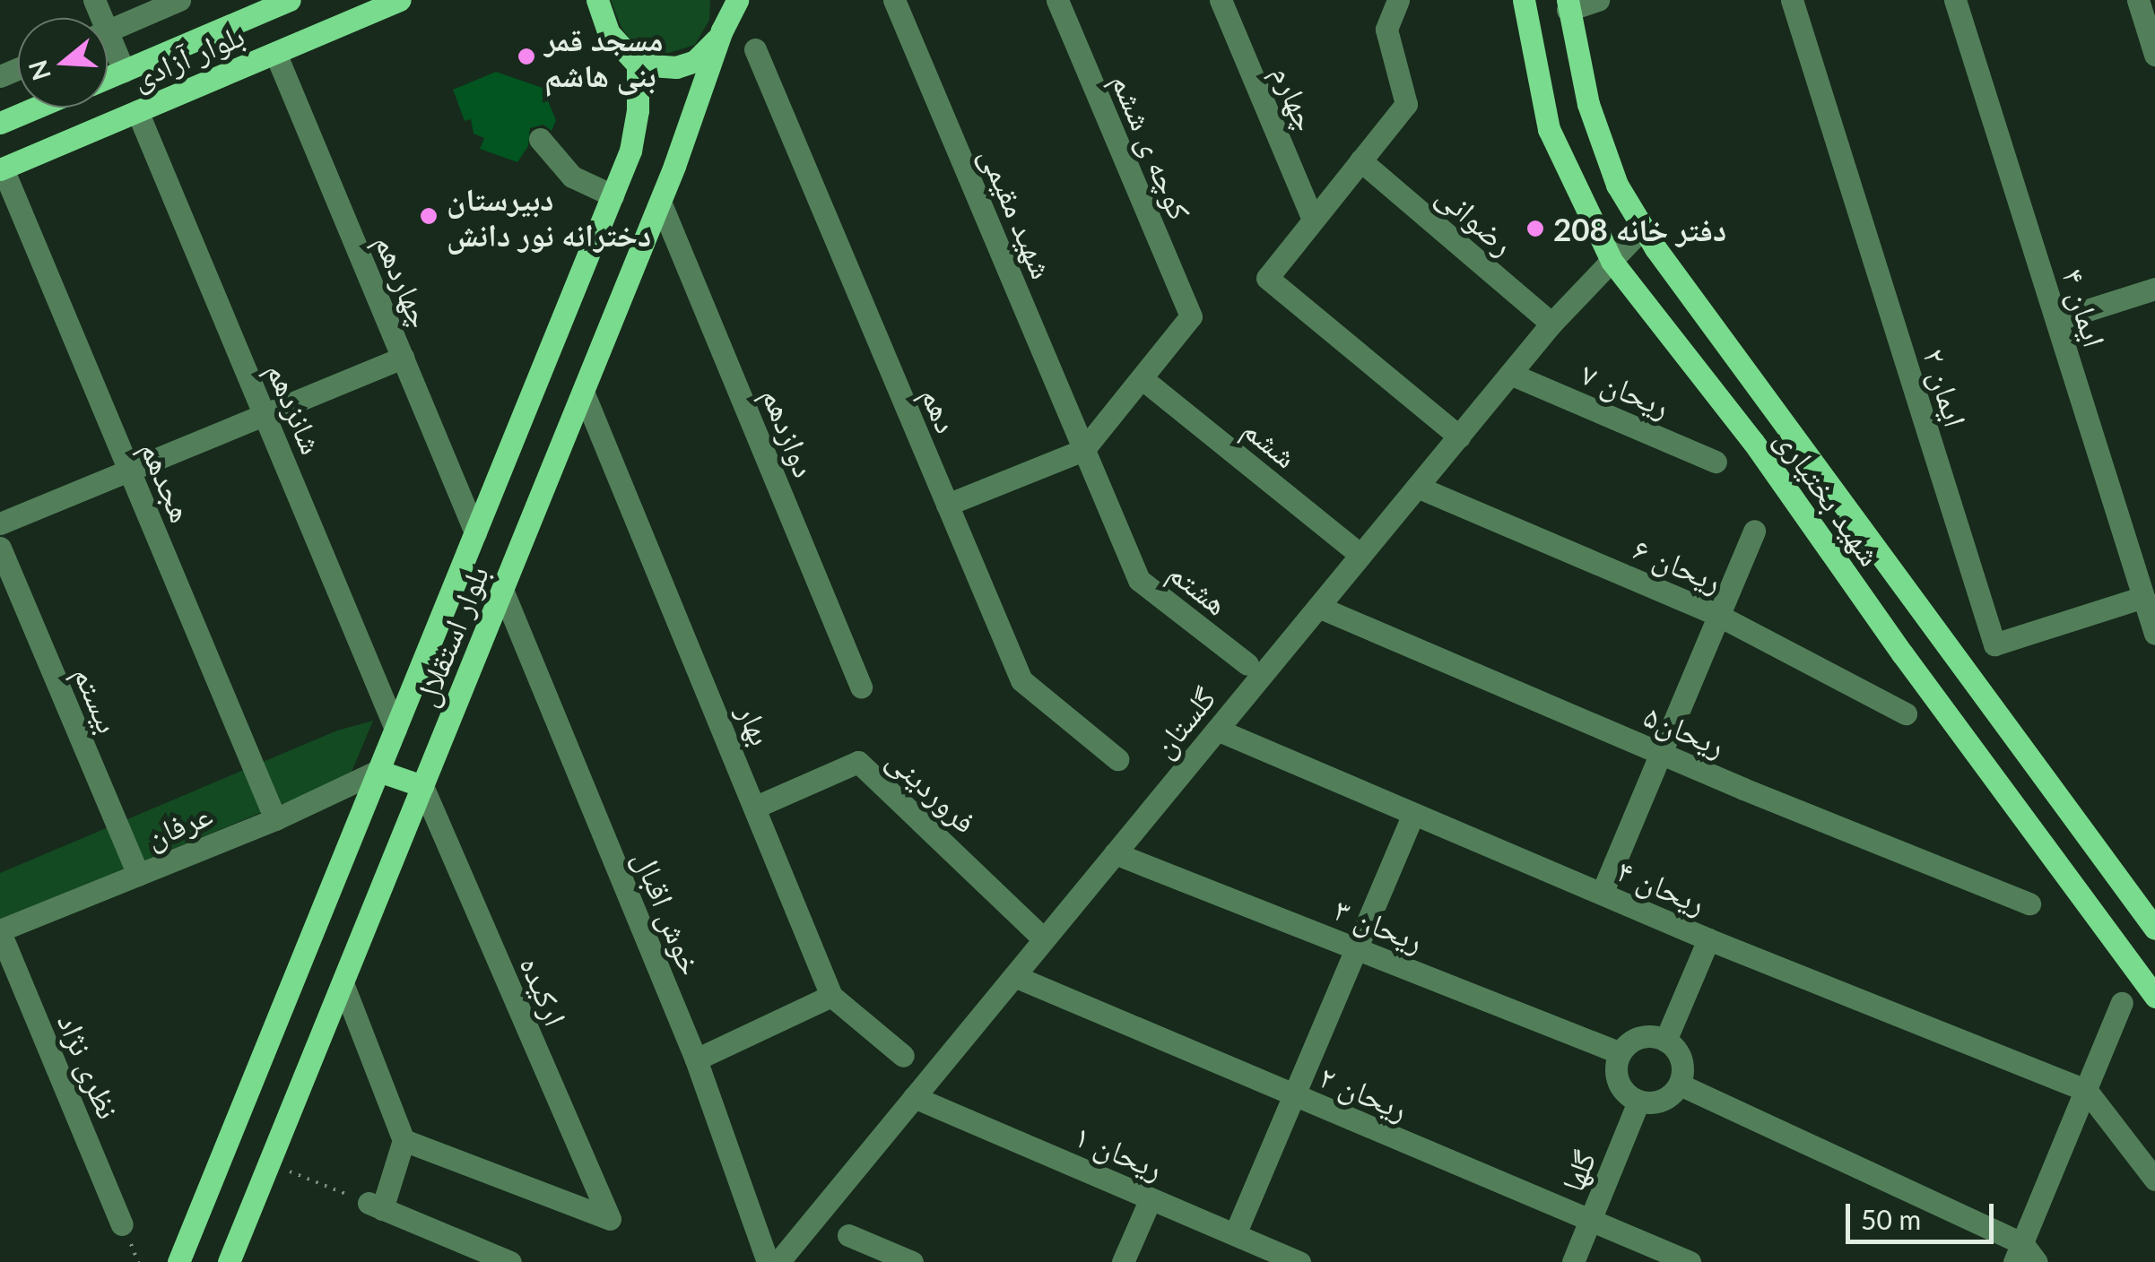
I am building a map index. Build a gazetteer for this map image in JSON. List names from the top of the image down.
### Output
{
  "streets": {
    "main road": ["بلوار آزادی", "شهید بختیاری", "بلوار استقلال"],
    "street": [
      "چهارم",
      "کوچه ی ششم",
      "شهید مقیمی",
      "رضوانی",
      "چهاردهم",
      "ایمان ۴",
      "ایمان ۲",
      "ریحان ۷",
      "شانزدهم",
      "دهم",
      "دوازدهم",
      "ششم",
      "هجدهم",
      "ریحان ۶",
      "هشتم",
      "بیستم",
      "گلستان",
      "بهار",
      "ریحان۵",
      "فروردینی",
      "عرفان",
      "ریحان ۴",
      "خوش اقبال",
      "ریحان ۳",
      "ارکیده",
      "نظری نژاد",
      "ریحان ۲",
      "ریحان ۱",
      "گلها"
    ]
  },
  "crossings": [
    ["بلوار آزادی", "چهاردهم"],
    ["بلوار آزادی", "شانزدهم"],
    ["بلوار آزادی", "هجدهم"],
    ["کوچه ی ششم", "ششم"],
    ["شهید مقیمی", "هشتم"],
    ["رضوانی", "گلستان"],
    ["چهاردهم", "بلوار استقلال"],
    ["ایمان ۴", "ایمان ۲"],
    ["ریحان ۷", "گلستان"],
    ["شانزدهم", "بلوار استقلال"],
    ["دوازدهم", "بلوار استقلال"],
    ["ششم", "گلستان"],
    ["هجدهم", "عرفان"],
    ["شهید بختیاری", "گلستان"],
    ["ریحان ۶", "گلستان"],
    ["بلوار استقلال", "بهار"],
    ["بلوار استقلال", "عرفان"],
    ["بلوار استقلال", "خوش اقبال"],
    ["بلوار استقلال", "ارکیده"],
    ["بیستم", "عرفان"],
    ["گلستان", "ریحان۵"],
    ["گلستان", "فروردینی"],
    ["گلستان", "ریحان ۴"],
    ["گلستان", "ریحان ۳"],
    ["گلستان", "ریحان ۲"],
    ["گلستان", "ریحان ۱"],
    ["بهار", "فروردینی"],
    ["عرفان", "نظری نژاد"],
    ["ریحان ۳", "گلها"],
    ["ریحان ۲", "گلها"]
  ],
  "places": ["مسجد قمر بنی هاشم", "دبیرستان دخترانه نور دانش", "دفتر خانه 208"],
  "scale_bar": "50 m",
  "north": "left"
}
